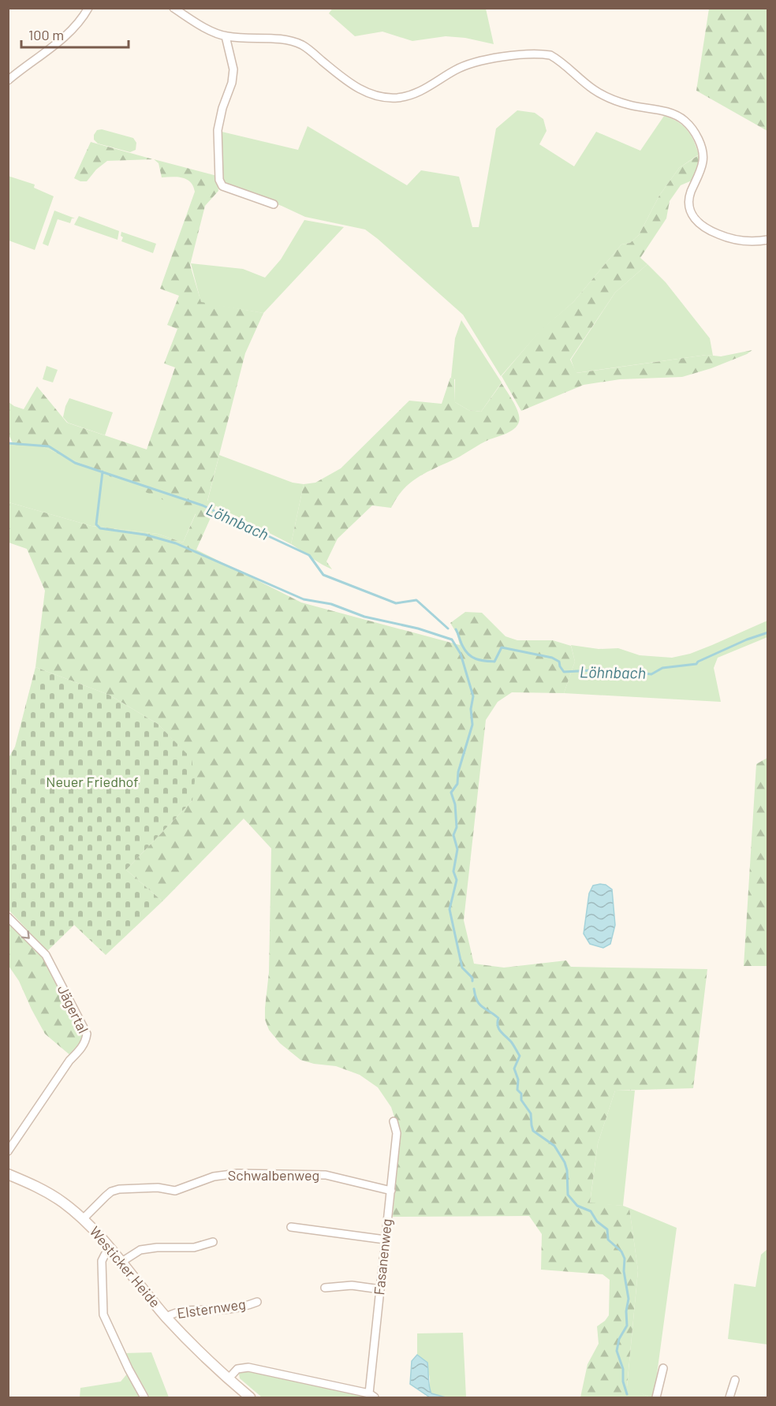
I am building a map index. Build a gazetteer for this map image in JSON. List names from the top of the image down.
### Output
{
  "streets": {
    "street": [
      "Jägertal",
      "Schwalbenweg",
      "Fasanenweg",
      "Westicker Heide",
      "Elsternweg"
    ]
  },
  "crossings": [
    ["Schwalbenweg", "Fasanenweg"],
    ["Schwalbenweg", "Westicker Heide"],
    ["Westicker Heide", "Elsternweg"]
  ],
  "one_way": ["Jägertal"],
  "water": ["Löhnbach"],
  "parks": ["Neuer Friedhof"],
  "scale_bar": "100 m"
}
